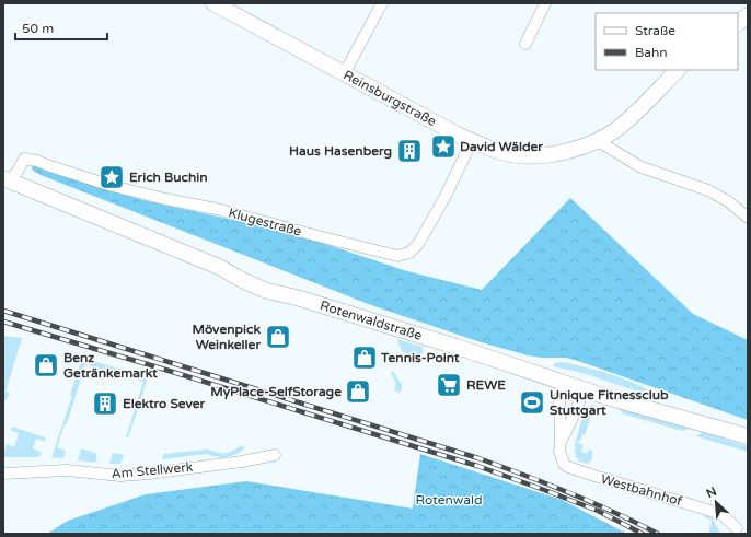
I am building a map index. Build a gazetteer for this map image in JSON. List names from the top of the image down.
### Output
{
  "streets": {
    "main road": ["Reinsburgstraße", "Rotenwaldstraße"],
    "street": ["Klugestraße", "Am Stellwerk", "Westbahnhof"]
  },
  "crossings": [
    ["Reinsburgstraße", "Klugestraße"],
    ["Klugestraße", "Rotenwaldstraße"],
    ["Rotenwaldstraße", "Westbahnhof"]
  ],
  "parks": ["Rotenwald"],
  "places": {
    "place": ["David Wälder", "Erich Buchin"],
    "building": ["Haus Hasenberg", "Elektro Sever"],
    "shop": [
      "Mövenpick Weinkeller",
      "Tennis-Point",
      "Benz Getränkemarkt",
      "MyPlace-SelfStorage"
    ],
    "supermarket": ["REWE"],
    "sports": ["Unique Fitnessclub Stuttgart"]
  },
  "legend": ["Straße", "Bahn"],
  "scale_bar": "50 m",
  "north": "top left"
}
